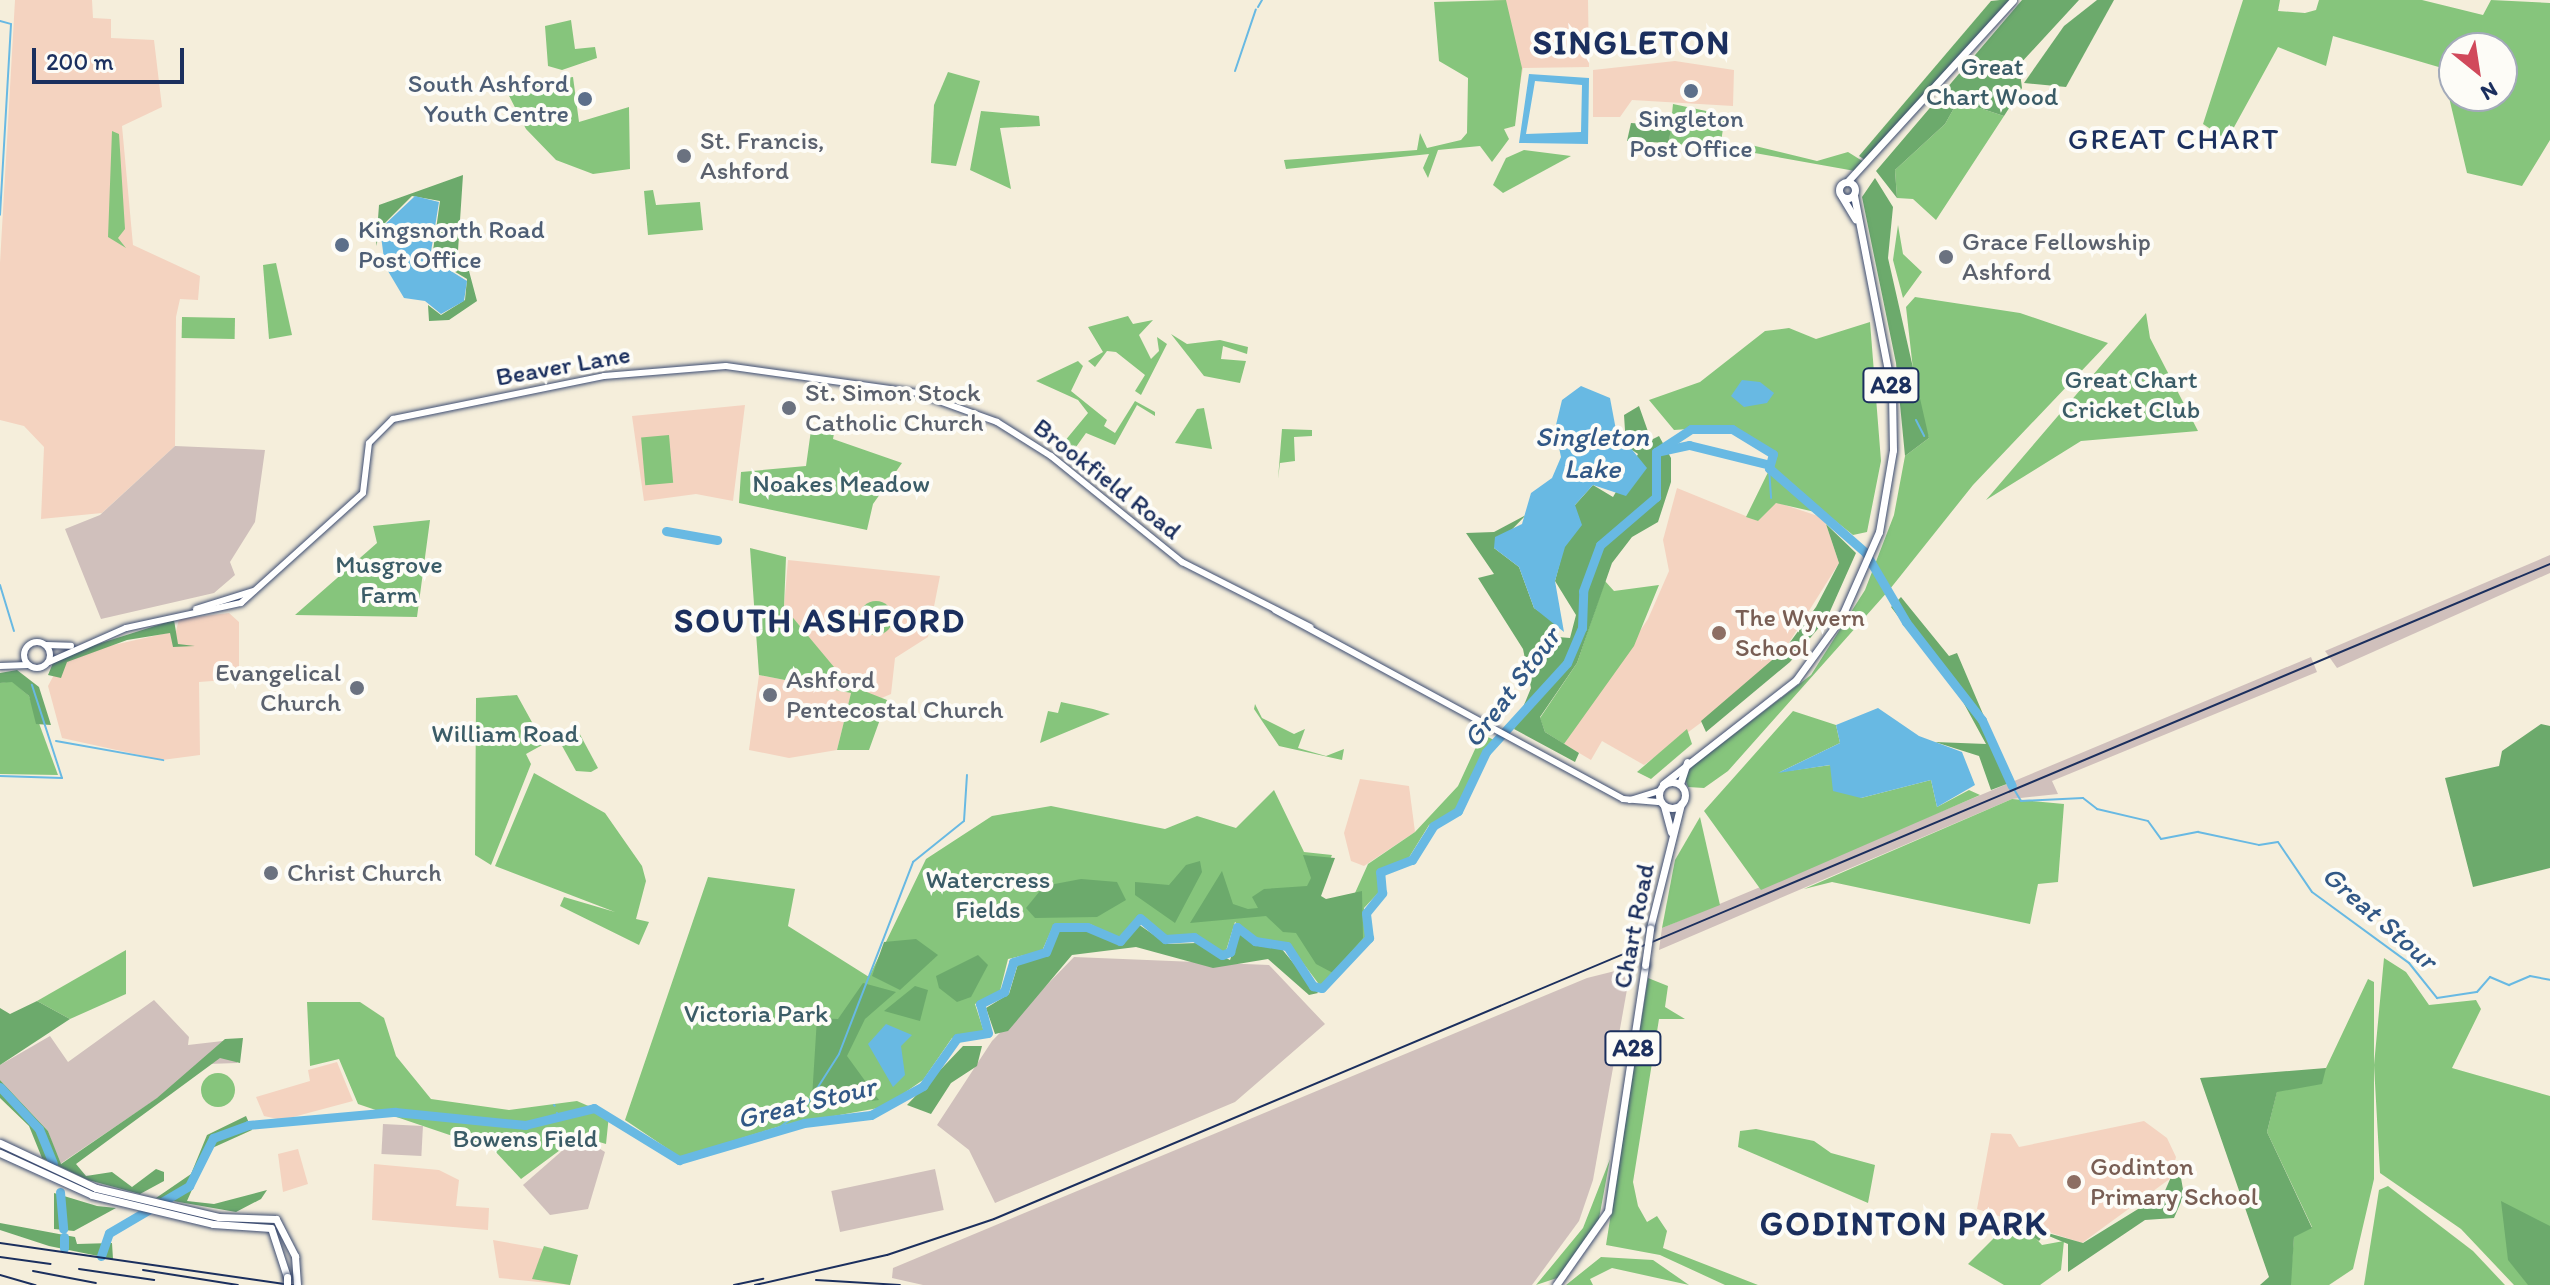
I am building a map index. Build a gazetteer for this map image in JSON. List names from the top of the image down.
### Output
{
  "streets": {
    "main road": [
      "Beaver Lane",
      "A28",
      "Brookfield Road",
      "Chart Road"
    ]
  },
  "crossings": [
    ["Beaver Lane", "Brookfield Road"],
    ["A28", "Chart Road"],
    ["Brookfield Road", "Chart Road"]
  ],
  "districts": [
    "SINGLETON",
    "GREAT CHART",
    "SOUTH ASHFORD",
    "GODINTON PARK"
  ],
  "water": ["Singleton Lake", "Great Stour"],
  "parks": [
    "Great Chart Wood",
    "Great Chart Cricket Club",
    "Noakes Meadow",
    "Musgrove Farm",
    "William Road",
    "Watercress Fields",
    "Victoria Park",
    "Bowens Field"
  ],
  "places": [
    "Singleton Post Office",
    "South Ashford Youth Centre",
    "St. Francis, Ashford",
    "Kingsnorth Road Post Office",
    "Grace Fellowship Ashford",
    "St. Simon Stock Catholic Church",
    "The Wyvern School",
    "Evangelical Church",
    "Ashford Pentecostal Church",
    "Christ Church",
    "Godinton Primary School"
  ],
  "scale_bar": "200 m",
  "north": "bottom right"
}
